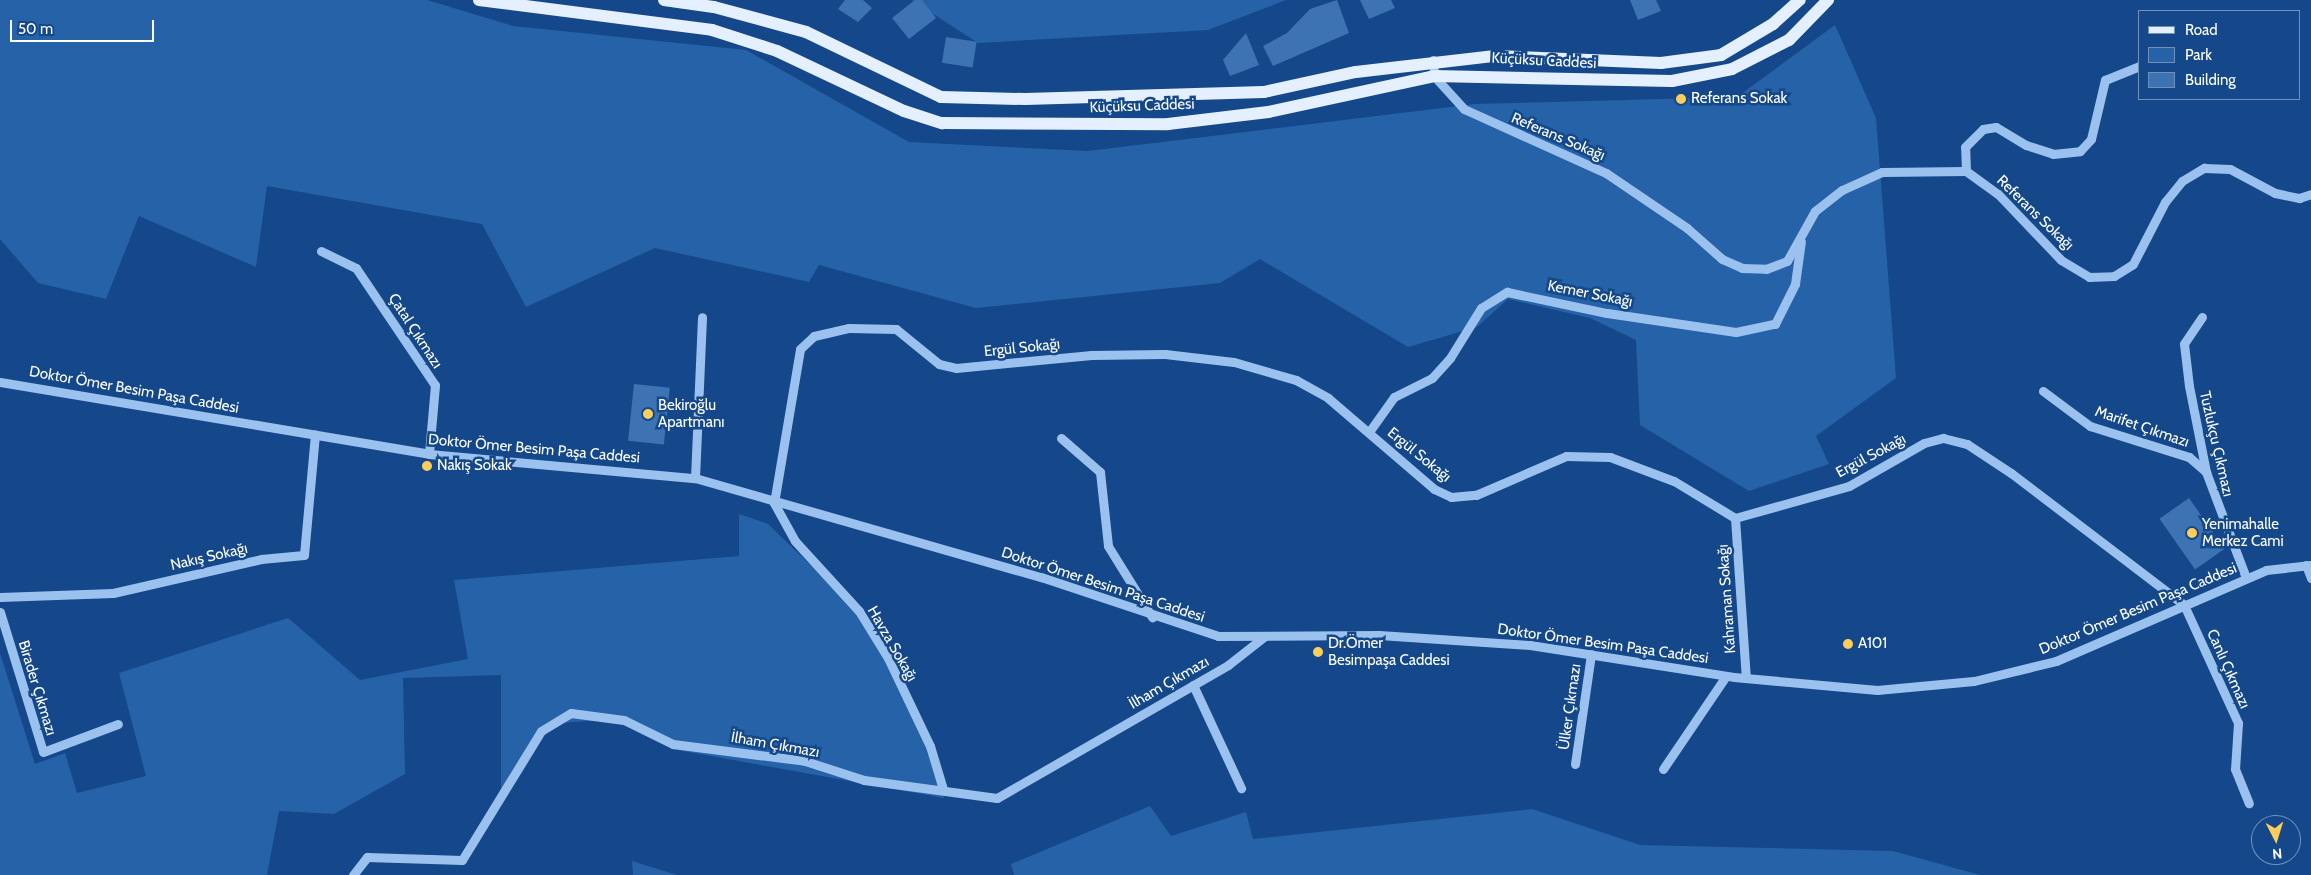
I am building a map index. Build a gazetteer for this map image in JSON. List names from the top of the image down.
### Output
{
  "streets": {
    "main road": ["Küçüksu Caddesi"],
    "street": [
      "Referans Sokağı",
      "Kemer Sokağı",
      "Çatal Çıkmazı",
      "Ergül Sokağı",
      "Doktor Ömer Besim Paşa Caddesi",
      "Marifet Çıkmazı",
      "Tuzlukçu Çıkmazı",
      "Nakış Sokağı",
      "Kahraman Sokağı",
      "Havza Sokağı",
      "Canlı Çıkmazı",
      "İlham Çıkmazı",
      "Birader Çıkmazı",
      "Ülker Çıkmazı"
    ]
  },
  "crossings": [
    ["Küçüksu Caddesi", "Referans Sokağı"],
    ["Referans Sokağı", "Kemer Sokağı"],
    ["Kemer Sokağı", "Ergül Sokağı"],
    ["Çatal Çıkmazı", "Doktor Ömer Besim Paşa Caddesi"],
    ["Ergül Sokağı", "Doktor Ömer Besim Paşa Caddesi"],
    ["Ergül Sokağı", "Kahraman Sokağı"],
    ["Ergül Sokağı", "Havza Sokağı"],
    ["Ergül Sokağı", "Canlı Çıkmazı"],
    ["Doktor Ömer Besim Paşa Caddesi", "Tuzlukçu Çıkmazı"],
    ["Doktor Ömer Besim Paşa Caddesi", "Nakış Sokağı"],
    ["Doktor Ömer Besim Paşa Caddesi", "Kahraman Sokağı"],
    ["Doktor Ömer Besim Paşa Caddesi", "Havza Sokağı"],
    ["Doktor Ömer Besim Paşa Caddesi", "Canlı Çıkmazı"],
    ["Doktor Ömer Besim Paşa Caddesi", "İlham Çıkmazı"],
    ["Doktor Ömer Besim Paşa Caddesi", "Ülker Çıkmazı"],
    ["Marifet Çıkmazı", "Tuzlukçu Çıkmazı"],
    ["Havza Sokağı", "İlham Çıkmazı"]
  ],
  "places": [
    "Referans Sokak",
    "Bekiroğlu Apartmanı",
    "Nakış Sokak",
    "Yenimahalle Merkez Cami",
    "A101",
    "Dr.Ömer Besimpaşa Caddesi"
  ],
  "legend": ["Road", "Park", "Building"],
  "scale_bar": "50 m",
  "north": "bottom"
}
